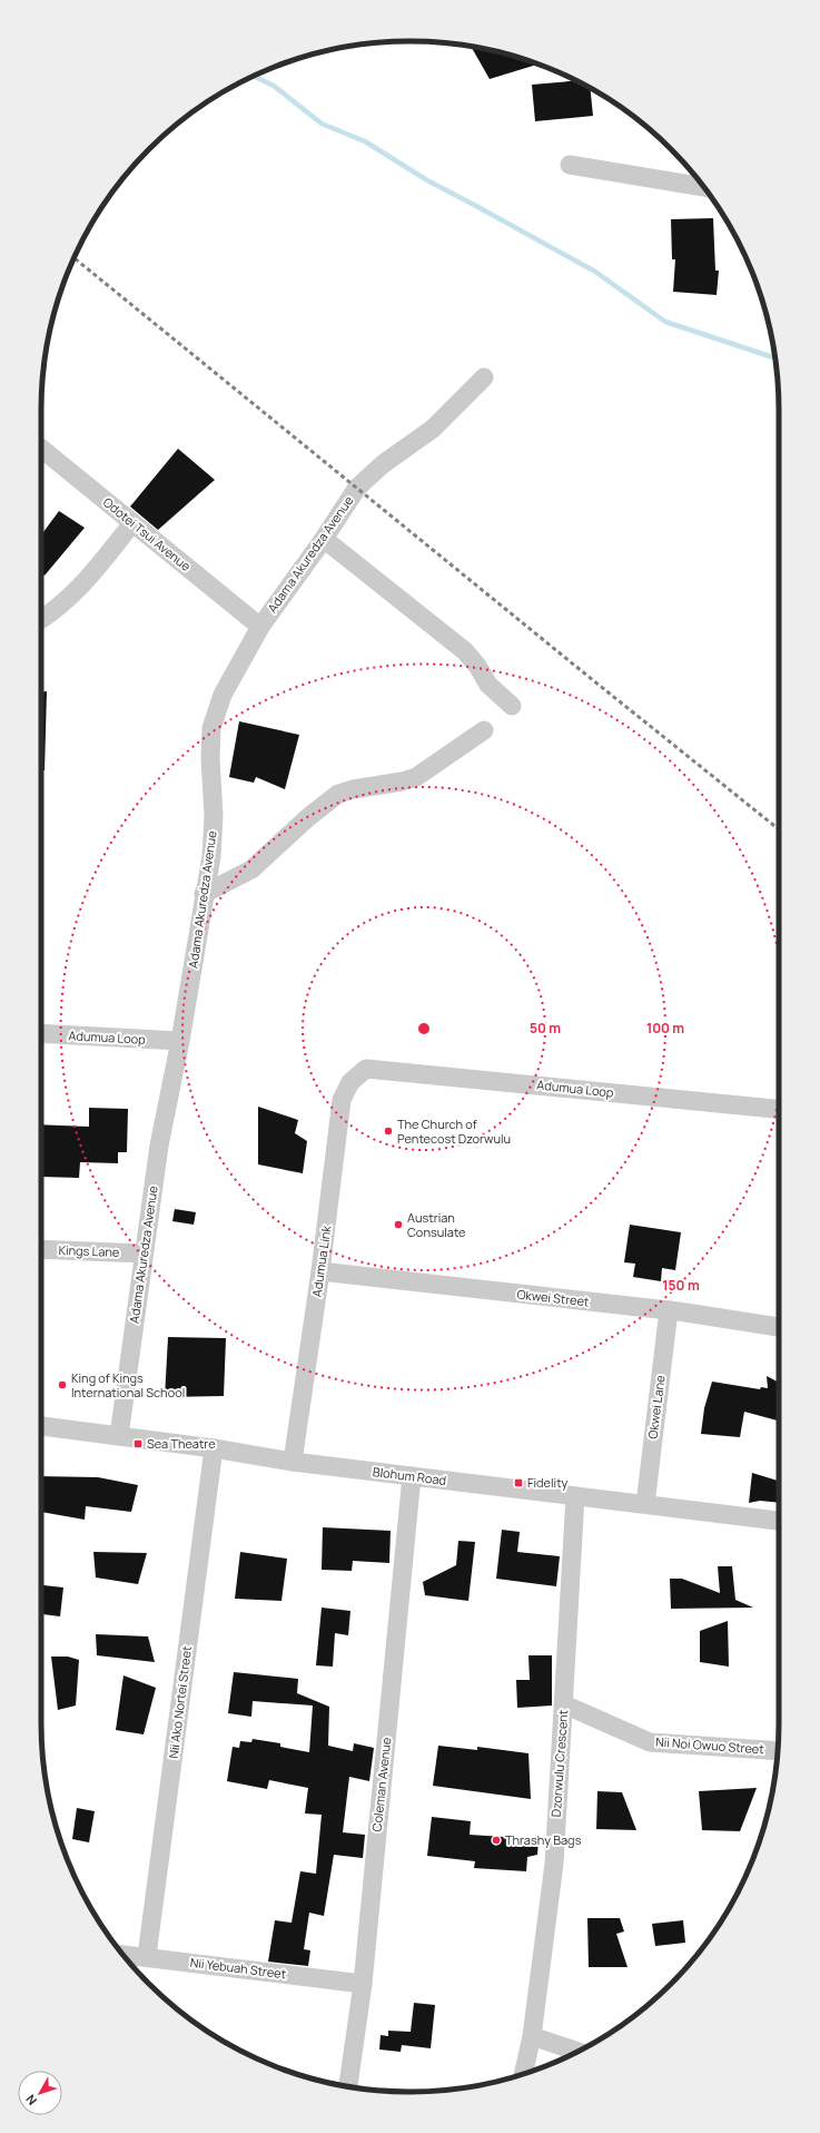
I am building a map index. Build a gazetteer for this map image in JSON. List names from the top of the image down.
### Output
{
  "streets": {
    "street": [
      "Odotei Tsui Avenue",
      "Adama Akuredza Avenue",
      "Adumua Loop",
      "Kings Lane",
      "Adumua Link",
      "Okwei Street",
      "Okwei Lane",
      "Blohum Road",
      "Nii Ako Nortei Street",
      "Nii Noi Owuo Street",
      "Dzorwulu Crescent",
      "Coleman Avenue",
      "Nii Yebuah Street"
    ]
  },
  "crossings": [
    ["Odotei Tsui Avenue", "Adama Akuredza Avenue"],
    ["Adama Akuredza Avenue", "Adumua Loop"],
    ["Adama Akuredza Avenue", "Kings Lane"],
    ["Adama Akuredza Avenue", "Blohum Road"],
    ["Adumua Loop", "Adumua Link"],
    ["Adumua Link", "Okwei Street"],
    ["Adumua Link", "Blohum Road"],
    ["Okwei Street", "Okwei Lane"],
    ["Okwei Lane", "Blohum Road"],
    ["Blohum Road", "Nii Ako Nortei Street"],
    ["Blohum Road", "Dzorwulu Crescent"],
    ["Blohum Road", "Coleman Avenue"],
    ["Nii Ako Nortei Street", "Nii Yebuah Street"],
    ["Nii Noi Owuo Street", "Dzorwulu Crescent"],
    ["Coleman Avenue", "Nii Yebuah Street"]
  ],
  "places": {
    "other": [
      "The Church of Pentecost Dzorwulu",
      "Austrian Consulate",
      "King of Kings International School",
      "Thrashy Bags"
    ],
    "transit": ["Sea Theatre", "Fidelity"]
  },
  "north": "bottom left",
  "rings": ["50 m", "100 m", "150 m"]
}
